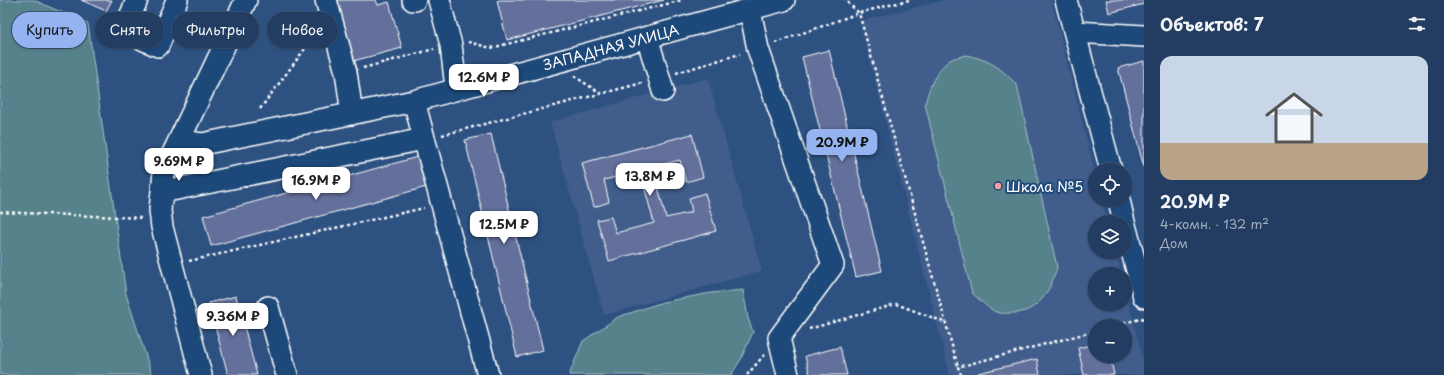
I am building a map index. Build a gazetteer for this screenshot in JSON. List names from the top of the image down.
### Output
{
  "streets": {
    "street": ["ЗАПАДНАЯ УЛИЦА"]
  },
  "places": ["Школа №5"],
  "page": {
    "heading": "Объектов: 7",
    "chip": [
      "Купить",
      "Снять",
      "Фильтры",
      "Новое"
    ],
    "list": [
      {
        "name": "20.9M ₽",
        "note": "4-комн. · 132 m² · Дом"
      }
    ],
    "price": [
      "12.6M ₽",
      "20.9M ₽",
      "9.69M ₽",
      "13.8M ₽",
      "16.9M ₽",
      "12.5M ₽",
      "9.36M ₽"
    ],
    "map_buttons": ["+", "−"]
  }
}
